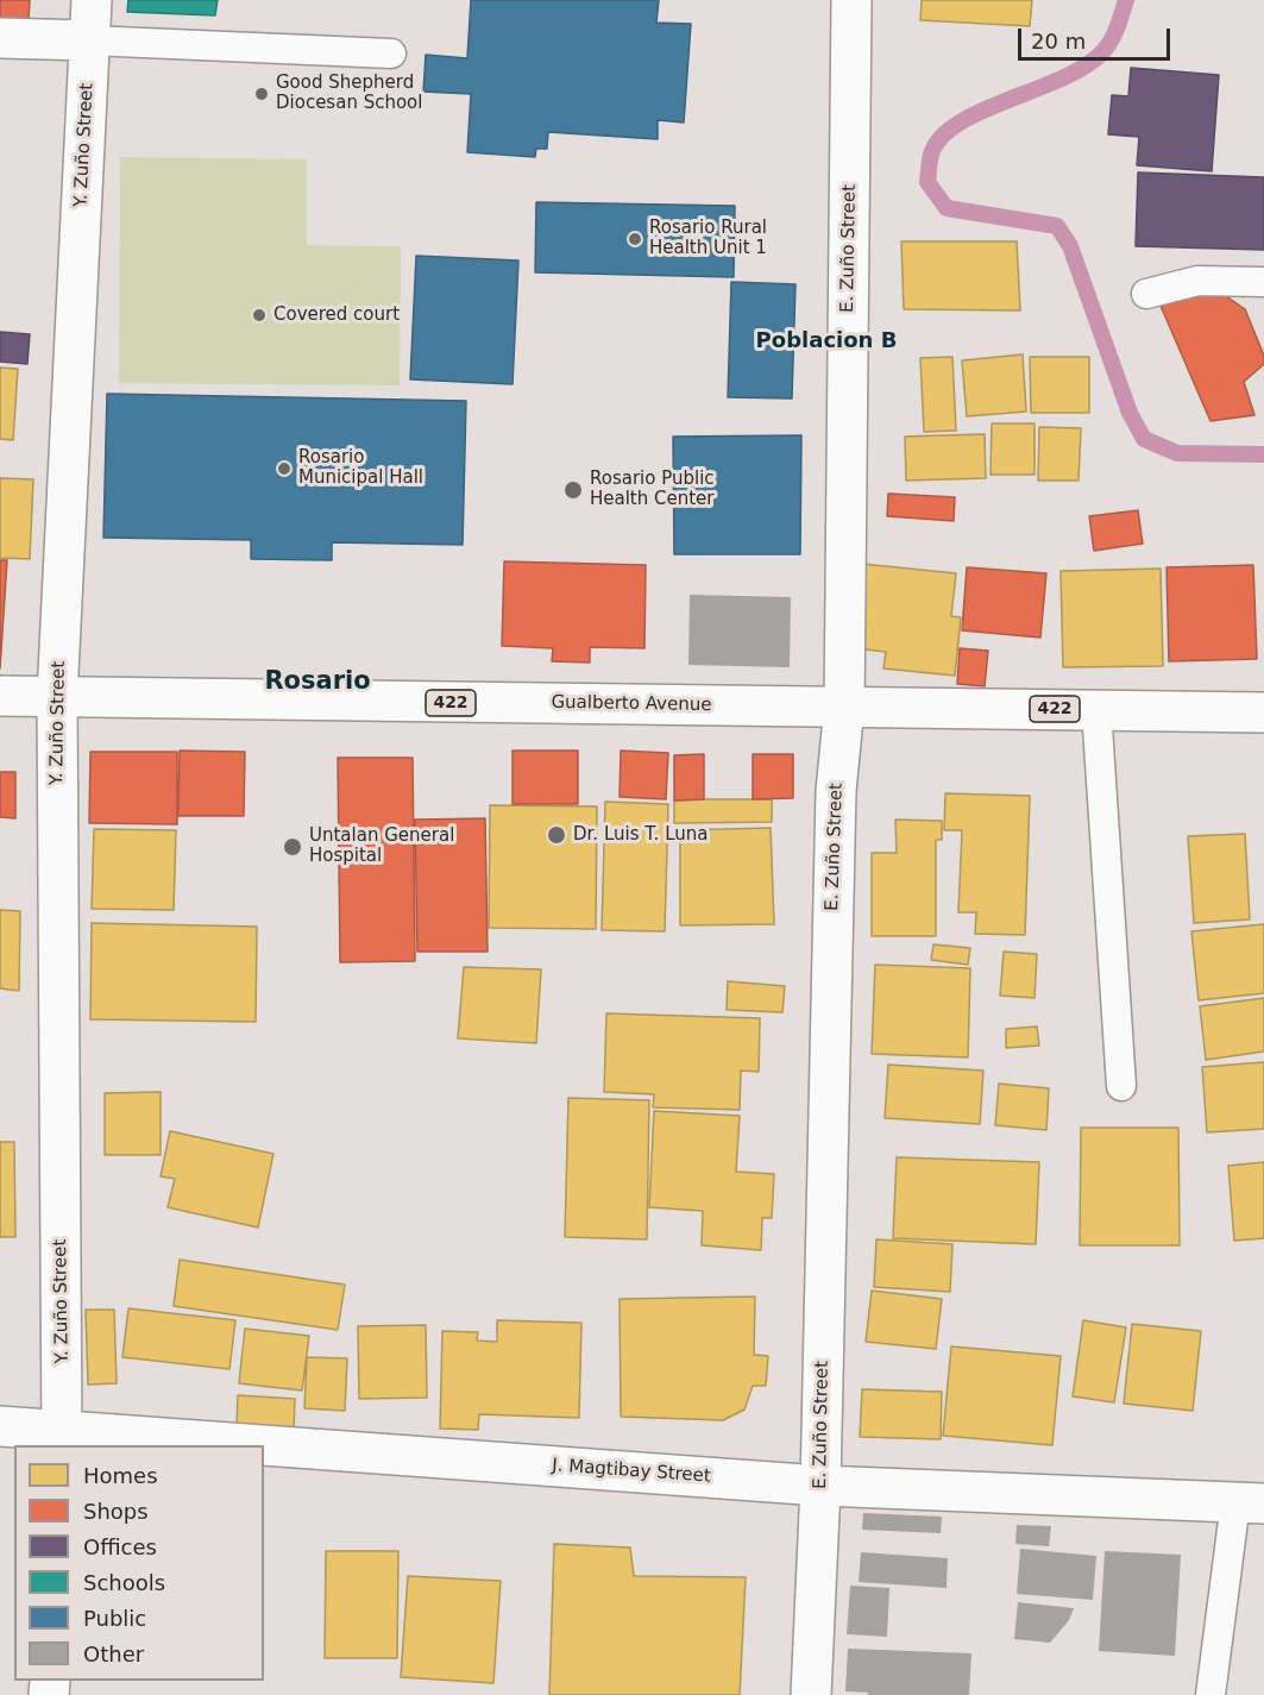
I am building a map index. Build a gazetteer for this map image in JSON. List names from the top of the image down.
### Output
{
  "streets": {
    "street": [
      "Y. Zuño Street",
      "E. Zuño Street",
      "422",
      "Gualberto Avenue",
      "J. Magtibay Street"
    ]
  },
  "crossings": [
    ["Y. Zuño Street", "Gualberto Avenue"],
    ["Y. Zuño Street", "J. Magtibay Street"],
    ["E. Zuño Street", "Gualberto Avenue"],
    ["E. Zuño Street", "J. Magtibay Street"]
  ],
  "districts": ["Poblacion B", "Rosario"],
  "places": [
    "Good Shepherd Diocesan School",
    "Rosario Rural Health Unit 1",
    "Covered court",
    "Rosario Municipal Hall",
    "Rosario Public Health Center",
    "Dr. Luis T. Luna",
    "Untalan General Hospital"
  ],
  "legend": [
    "Homes",
    "Shops",
    "Offices",
    "Schools",
    "Public",
    "Other"
  ],
  "scale_bar": "20 m"
}
